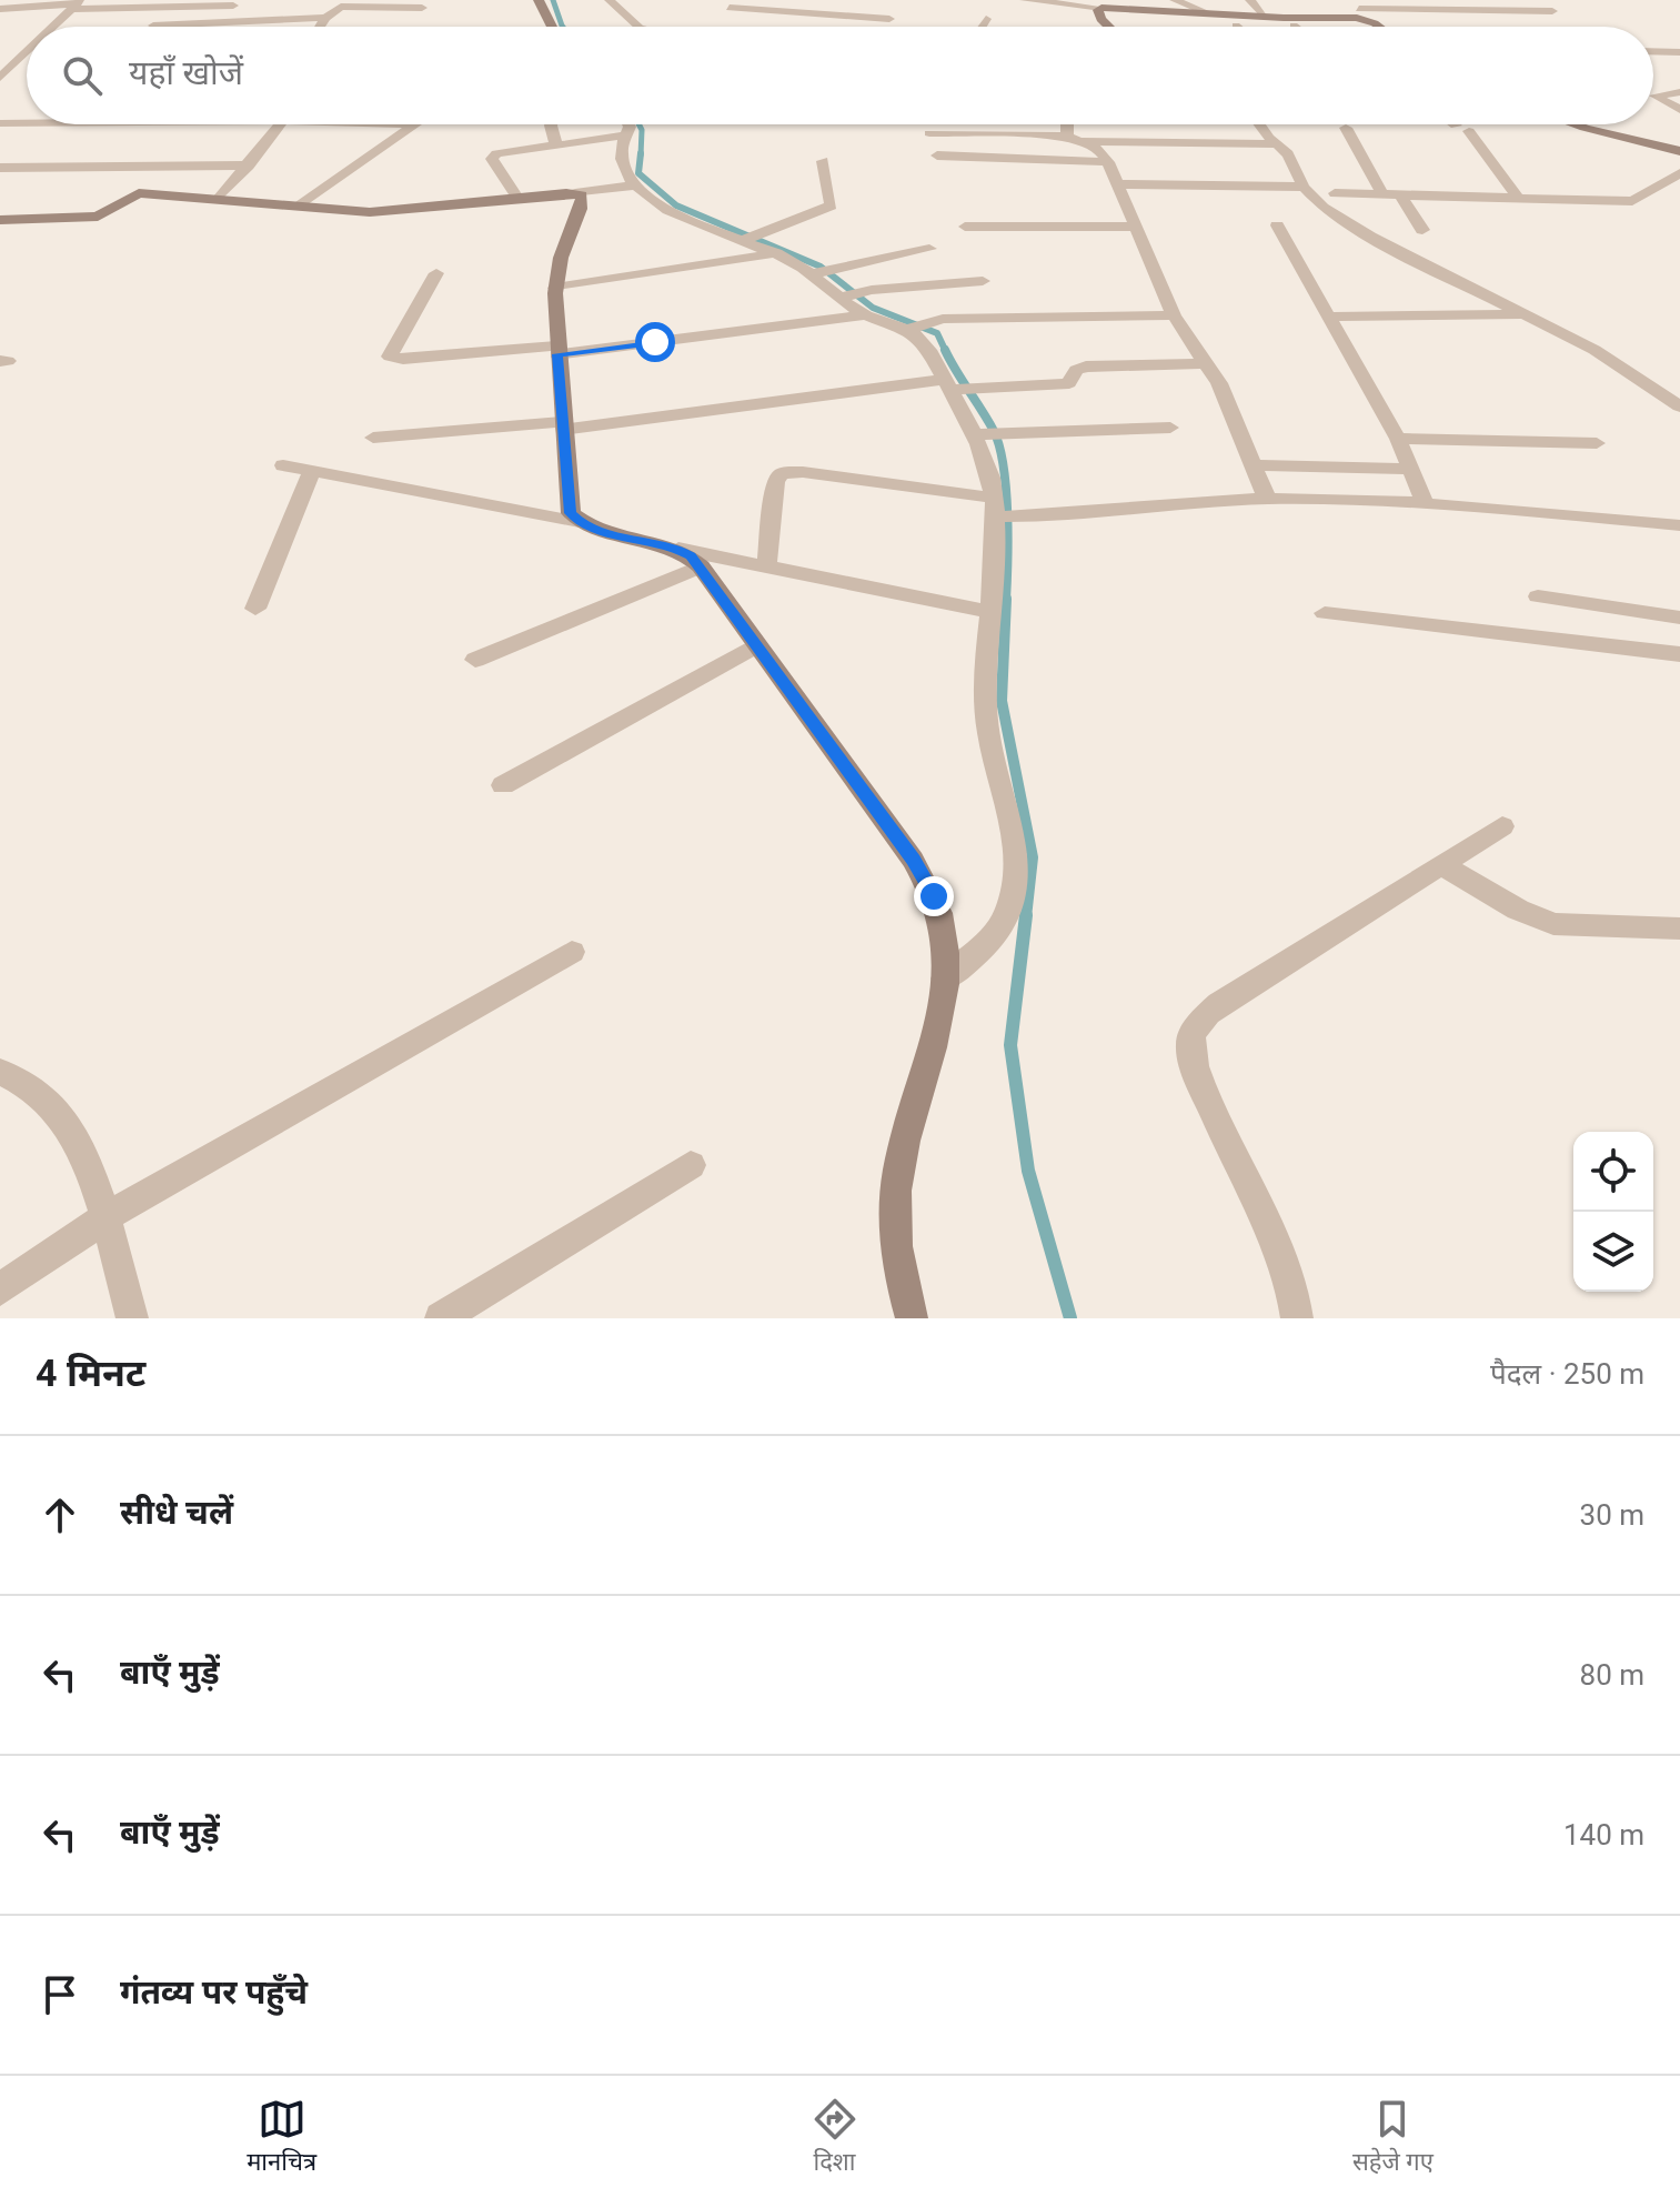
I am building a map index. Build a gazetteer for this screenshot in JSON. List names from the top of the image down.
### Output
{
  "page": {
    "search": "यहाँ खोजें",
    "heading": ["4 मिनट", "पैदल · 250 m"],
    "list": [
      ["सीधे चलें", "30 m"],
      ["बाएँ मुड़ें", "80 m"],
      ["बाएँ मुड़ें", "140 m"],
      "गंतव्य पर पहुँचे"
    ],
    "nav": ["मानचित्र", "दिशा", "सहेजे गए"]
  }
}
